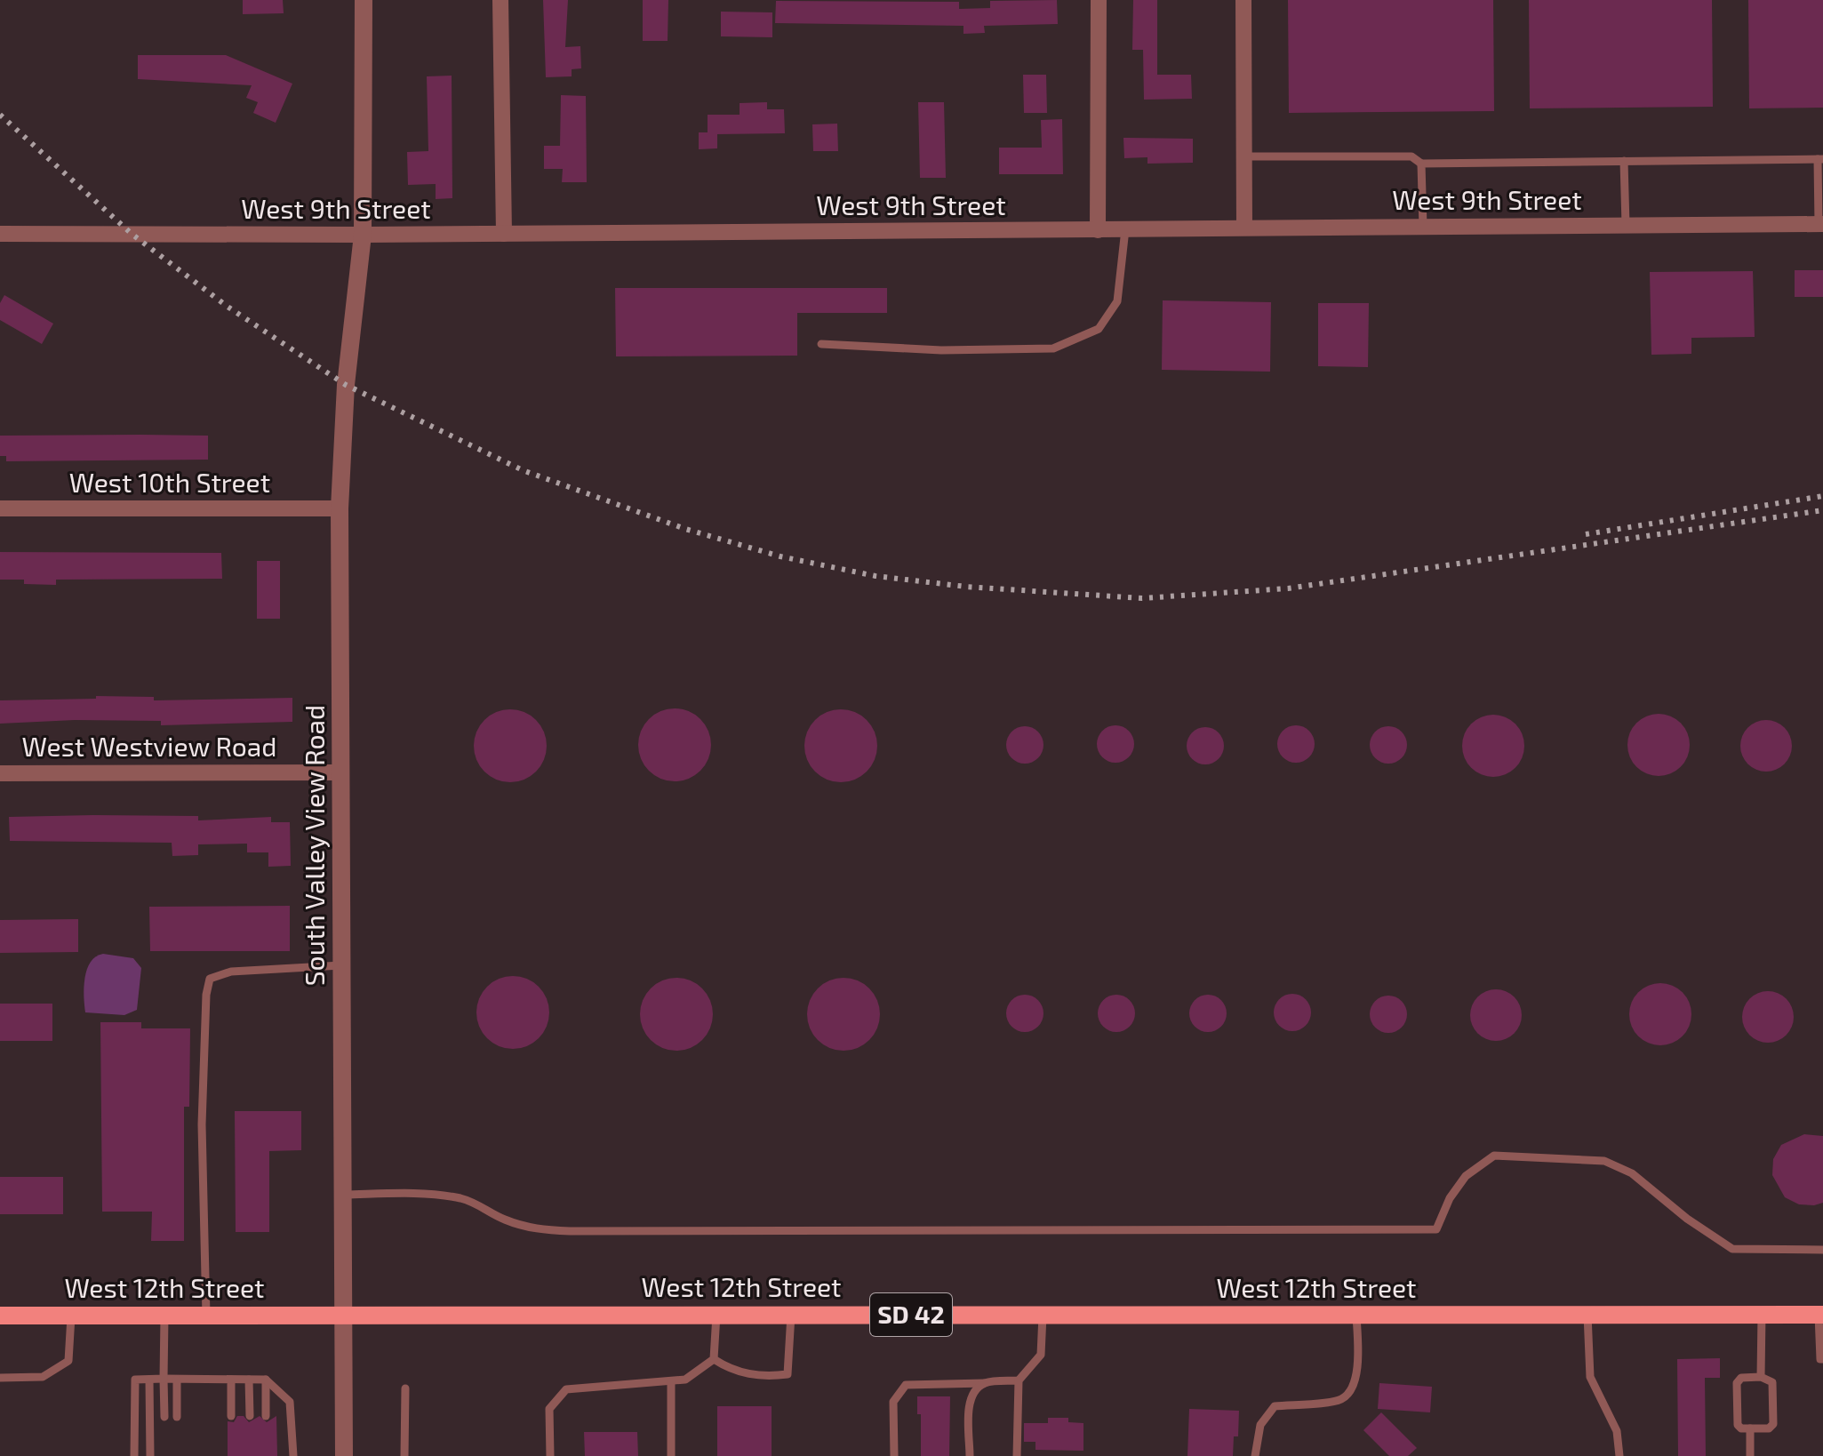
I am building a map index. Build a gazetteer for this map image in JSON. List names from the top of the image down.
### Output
{
  "streets": {
    "main road": ["West 12th Street", "SD 42"],
    "street": [
      "West 9th Street",
      "West 10th Street",
      "West Westview Road",
      "South Valley View Road"
    ]
  },
  "crossings": [
    ["West 9th Street", "South Valley View Road"],
    ["West 10th Street", "South Valley View Road"],
    ["West Westview Road", "South Valley View Road"],
    ["South Valley View Road", "West 12th Street"]
  ]
}
